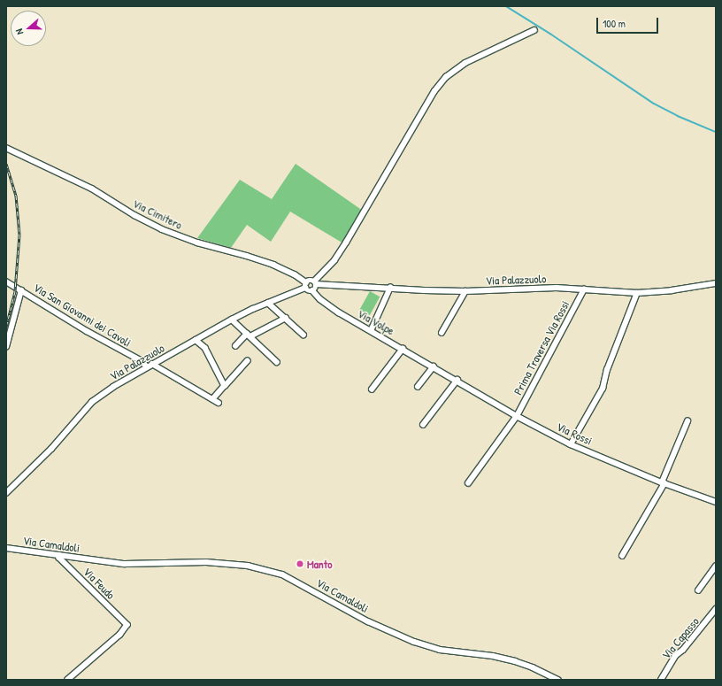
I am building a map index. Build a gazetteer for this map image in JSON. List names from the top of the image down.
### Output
{
  "streets": {
    "street": [
      "Via Cimitero",
      "Via Palazzuolo",
      "Via San Giovanni dei Cavoli",
      "Via Volpe",
      "Prima Traversa Via Rossi",
      "Via Rossi",
      "Via Camaldoli",
      "Via Feudo",
      "Via Capasso"
    ]
  },
  "crossings": [
    ["Via Cimitero", "Via Palazzuolo"],
    ["Via Cimitero", "Via Volpe"],
    ["Via Palazzuolo", "Via San Giovanni dei Cavoli"],
    ["Via Palazzuolo", "Via Volpe"],
    ["Via Palazzuolo", "Prima Traversa Via Rossi"],
    ["Via Volpe", "Via Rossi"],
    ["Prima Traversa Via Rossi", "Via Rossi"],
    ["Via Camaldoli", "Via Feudo"]
  ],
  "places": ["Manto"],
  "scale_bar": "100 m",
  "north": "left"
}
